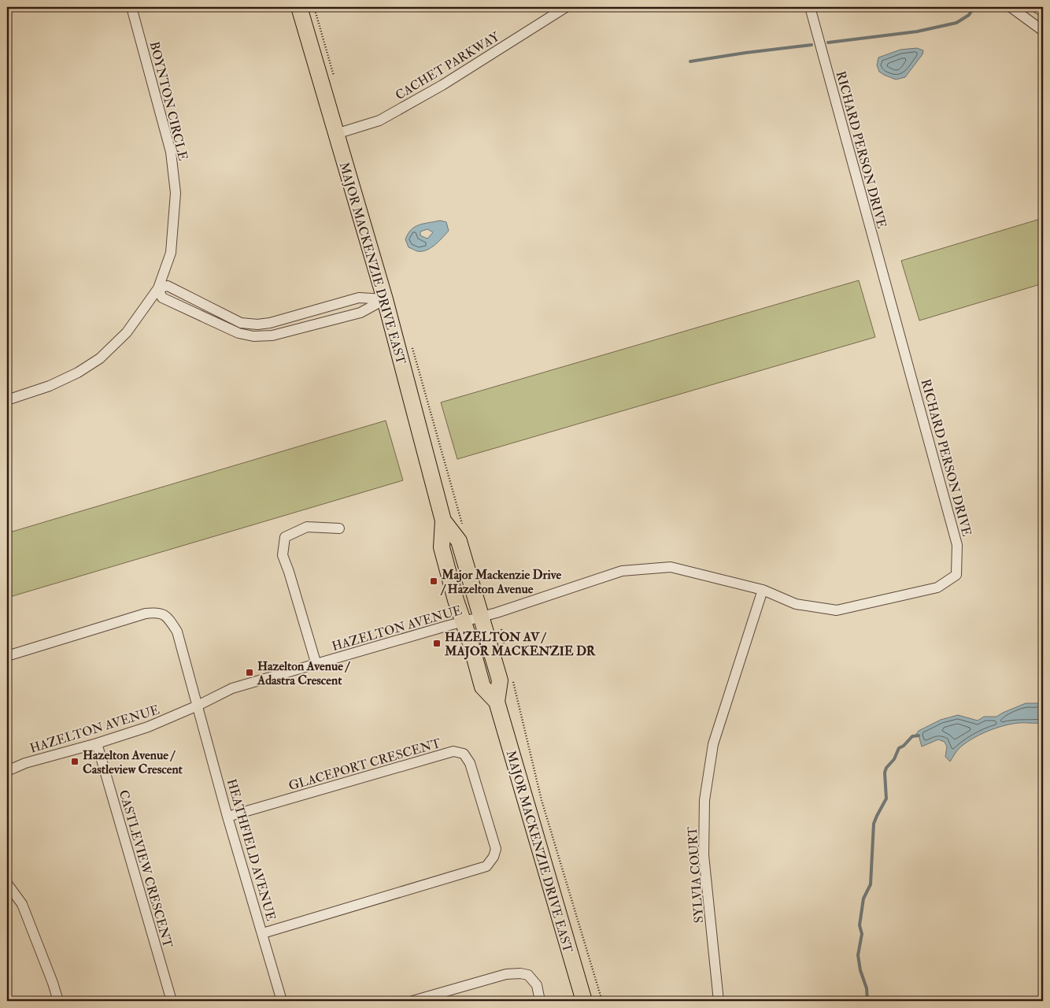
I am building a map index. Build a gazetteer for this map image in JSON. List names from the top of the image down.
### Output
{
  "streets": {
    "main road": ["MAJOR MACKENZIE DRIVE EAST"],
    "street": [
      "CACHET PARKWAY",
      "BOYNTON CIRCLE",
      "RICHARD PERSON DRIVE",
      "HAZELTON AVENUE",
      "GLACEPORT CRESCENT",
      "HEATHFIELD AVENUE",
      "CASTLEVIEW CRESCENT",
      "SYLVIA COURT"
    ]
  },
  "crossings": [
    ["CACHET PARKWAY", "MAJOR MACKENZIE DRIVE EAST"],
    ["RICHARD PERSON DRIVE", "MAJOR MACKENZIE DRIVE EAST"],
    ["RICHARD PERSON DRIVE", "HAZELTON AVENUE"],
    ["RICHARD PERSON DRIVE", "SYLVIA COURT"],
    ["MAJOR MACKENZIE DRIVE EAST", "HAZELTON AVENUE"],
    ["HAZELTON AVENUE", "HEATHFIELD AVENUE"],
    ["HAZELTON AVENUE", "CASTLEVIEW CRESCENT"],
    ["GLACEPORT CRESCENT", "HEATHFIELD AVENUE"]
  ],
  "places": {
    "transit": [
      "Major Mackenzie Drive / Hazelton Avenue",
      "HAZELTON AV / MAJOR MACKENZIE DR",
      "Hazelton Avenue / Adastra Crescent",
      "Hazelton Avenue / Castleview Crescent"
    ]
  }
}
